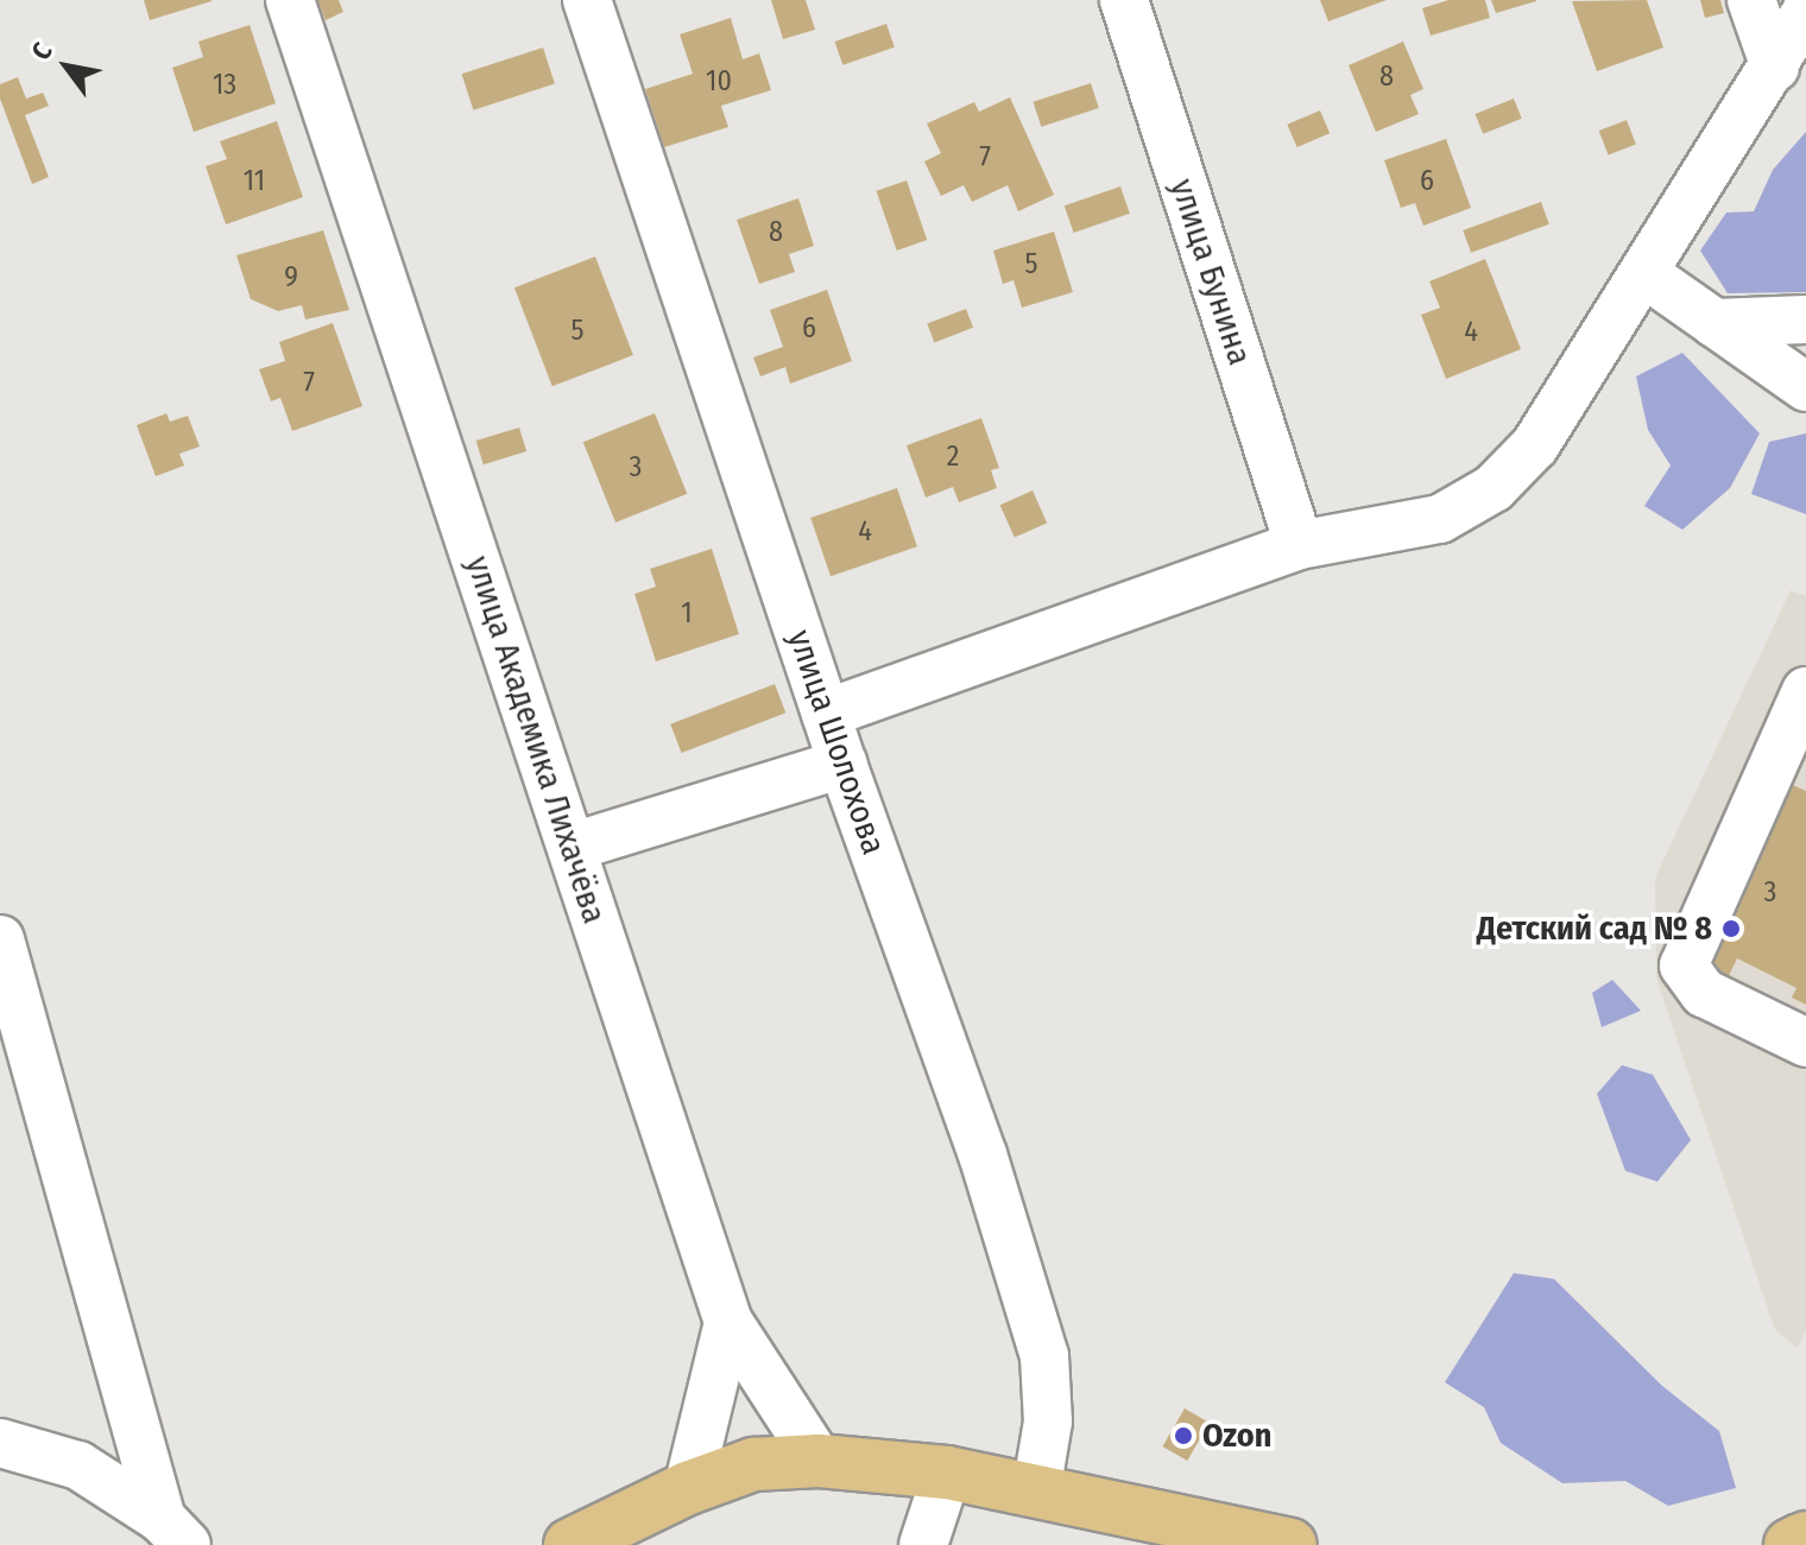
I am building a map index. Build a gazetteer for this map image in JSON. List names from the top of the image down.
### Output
{
  "streets": {
    "street": ["улица Бунина", "улица Академика Лихачёва", "улица Шолохова"]
  },
  "places": ["Детский сад № 8", "Ozon"],
  "house_numbers": [
    "8",
    "10",
    "13",
    "7",
    "11",
    "6",
    "8",
    "5",
    "9",
    "6",
    "5",
    "4",
    "7",
    "2",
    "3",
    "4",
    "1",
    "3"
  ],
  "north": "top left"
}
